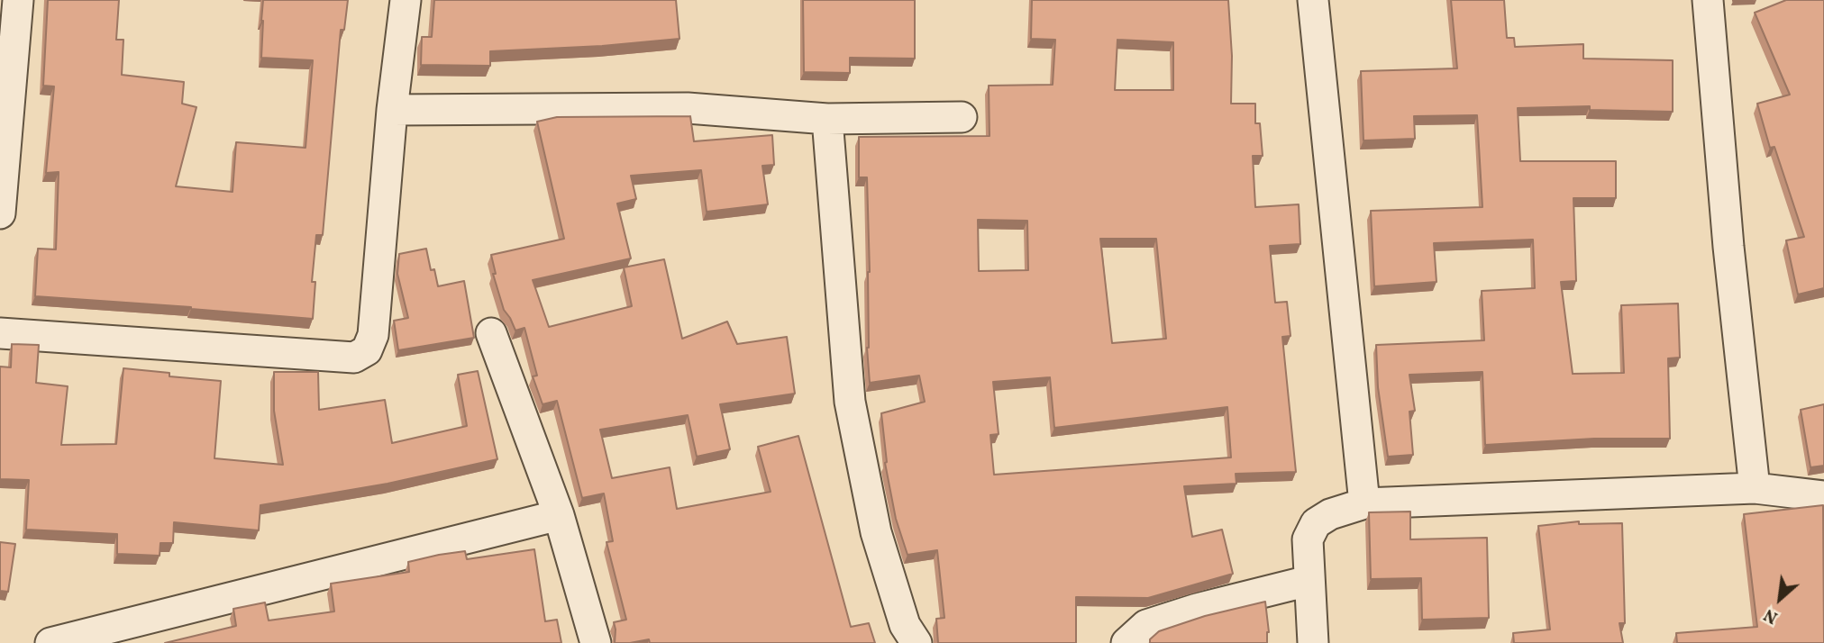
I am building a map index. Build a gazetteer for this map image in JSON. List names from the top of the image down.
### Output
{
  "north": "bottom left"
}
